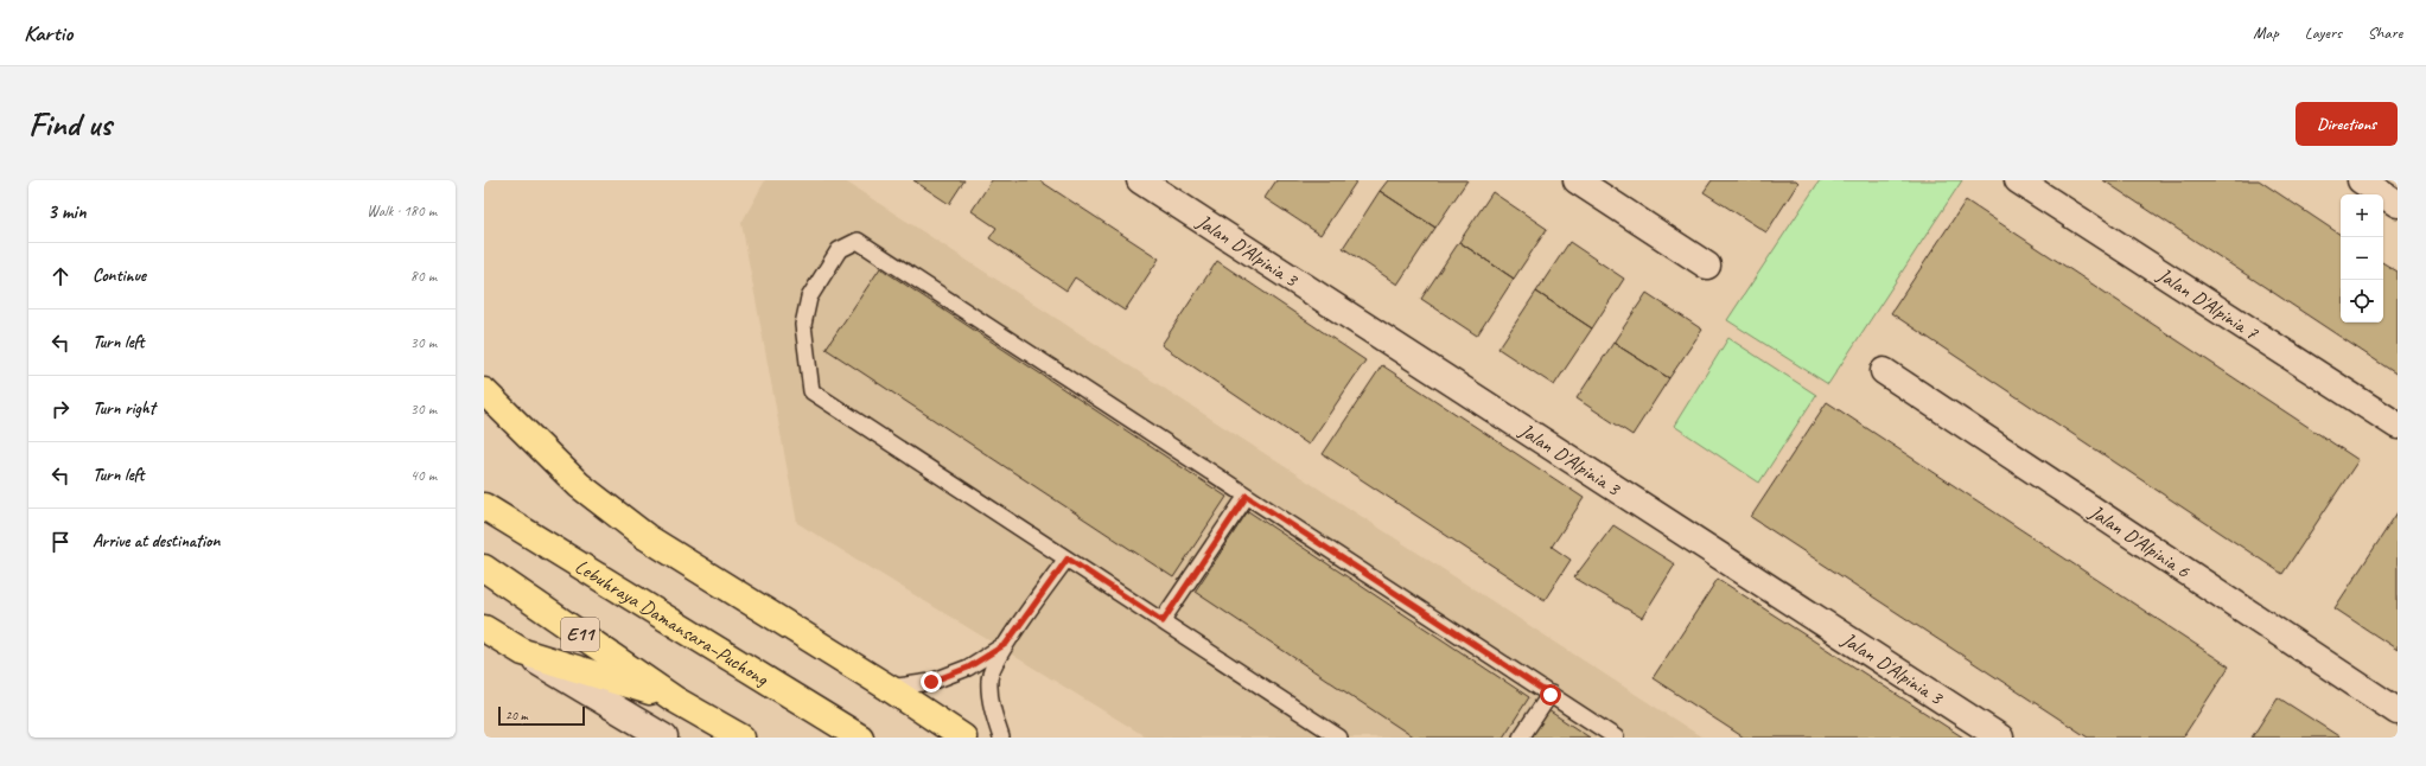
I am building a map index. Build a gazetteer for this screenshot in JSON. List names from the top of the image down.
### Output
{
  "streets": {
    "highway": ["Lebuhraya Damansara–Puchong", "E11"],
    "street": ["Jalan D'Alpinia 3", "Jalan D'Alpinia 7", "Jalan D'Alpinia 6"]
  },
  "scale_bar": "20 m",
  "page": {
    "header": "Kartio",
    "nav": ["Map", "Layers", "Share"],
    "buttons": "Directions",
    "title": "Find us",
    "heading": ["3 min", "Walk · 180 m"],
    "map_buttons": ["+", "−"],
    "list": [
      ["Continue", "80 m"],
      ["Turn left", "30 m"],
      ["Turn right", "30 m"],
      ["Turn left", "40 m"],
      "Arrive at destination"
    ],
    "scale": "20 m"
  }
}
